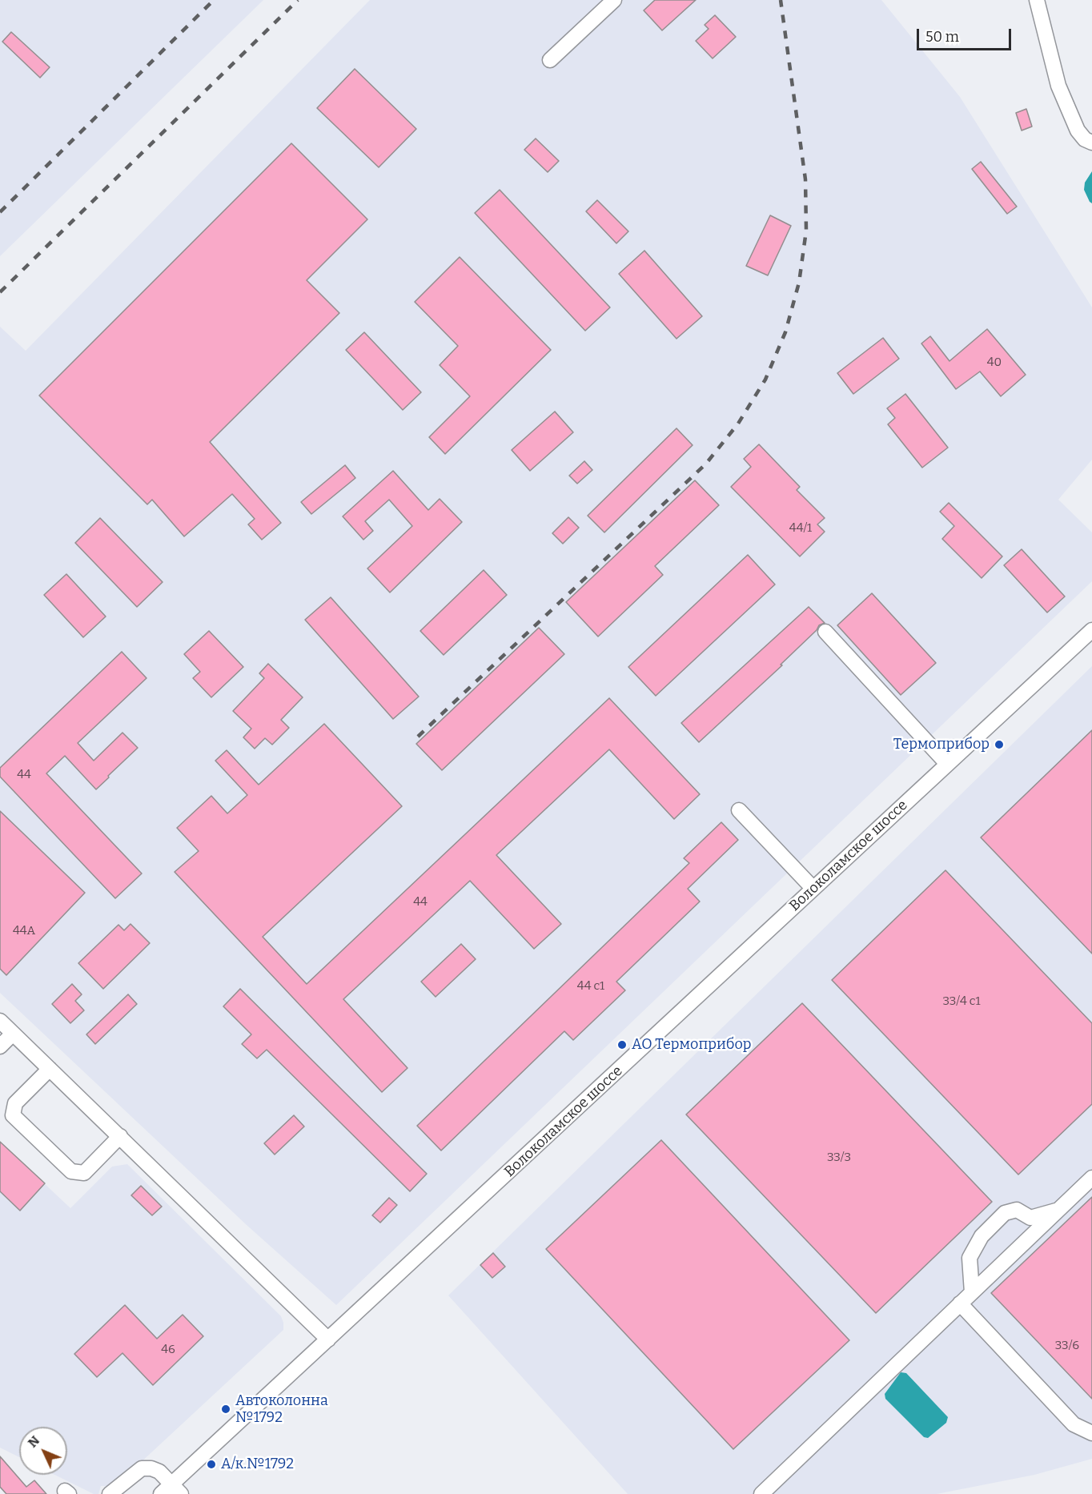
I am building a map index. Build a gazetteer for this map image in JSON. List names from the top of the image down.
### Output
{
  "streets": {
    "street": ["Волоколамское шоссе"]
  },
  "places": [
    "Термоприбор",
    "АО Термоприбор",
    "Автоколонна №1792",
    "А/к.№1792"
  ],
  "house_numbers": [
    "40",
    "44/1",
    "44",
    "44",
    "44А",
    "44 с1",
    "33/4 с1",
    "33/3",
    "33/6",
    "46"
  ],
  "scale_bar": "50 m",
  "north": "top left"
}
